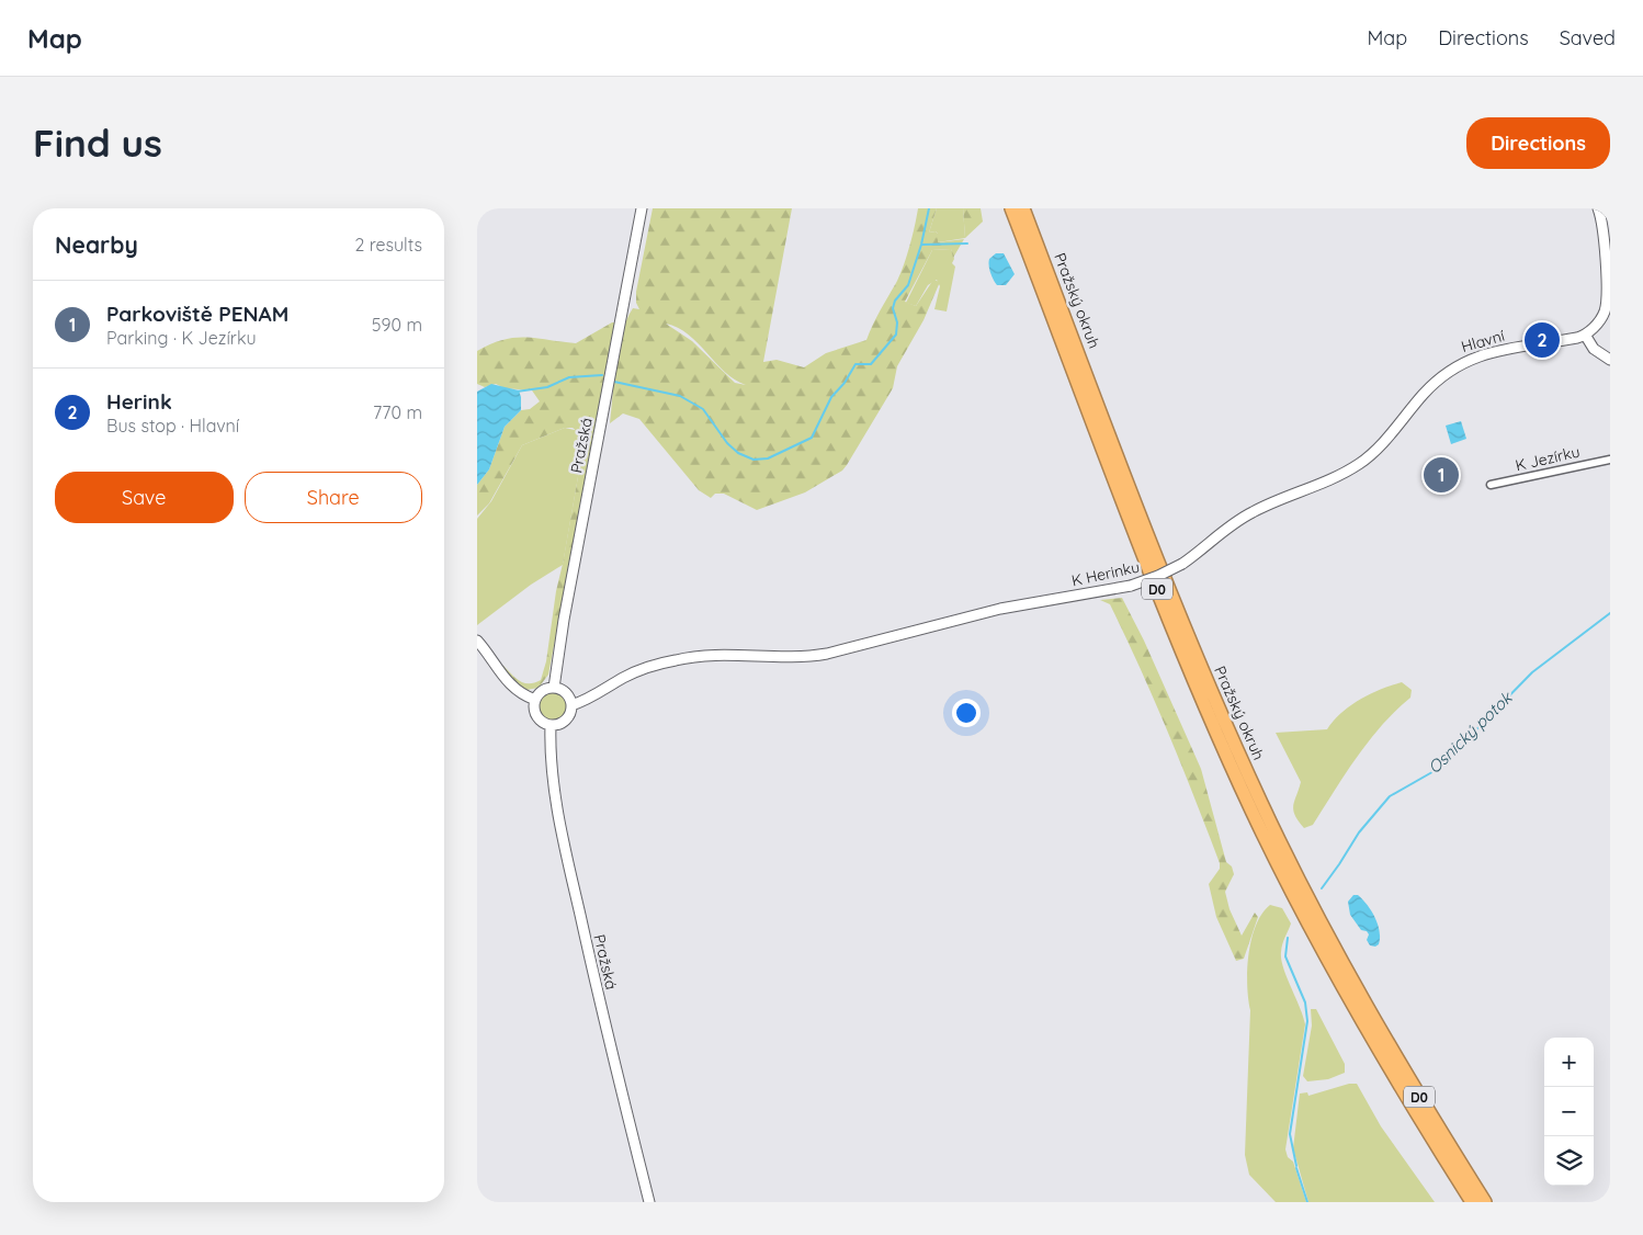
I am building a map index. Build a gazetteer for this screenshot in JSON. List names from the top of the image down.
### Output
{
  "streets": {
    "highway": ["Pražský okruh", "D0"],
    "street": [
      "Hlavní",
      "Pražská",
      "K Jezírku",
      "K Herinku"
    ]
  },
  "crossings": [
    ["Hlavní", "K Herinku"],
    ["Pražská", "K Herinku"]
  ],
  "water": ["Osnický potok"],
  "page": {
    "header": "Map",
    "nav": ["Map", "Directions", "Saved"],
    "buttons": [
      "Directions",
      ["Save", "Share"]
    ],
    "title": "Find us",
    "heading": ["Nearby", "2 results"],
    "list": [
      {
        "mark": "1",
        "name": "Parkoviště PENAM",
        "note": "Parking · K Jezírku",
        "value": "590 m"
      },
      {
        "mark": "2",
        "name": "Herink",
        "note": "Bus stop · Hlavní",
        "value": "770 m"
      }
    ],
    "pins": ["2", "1"],
    "map_buttons": ["+", "−"]
  }
}
